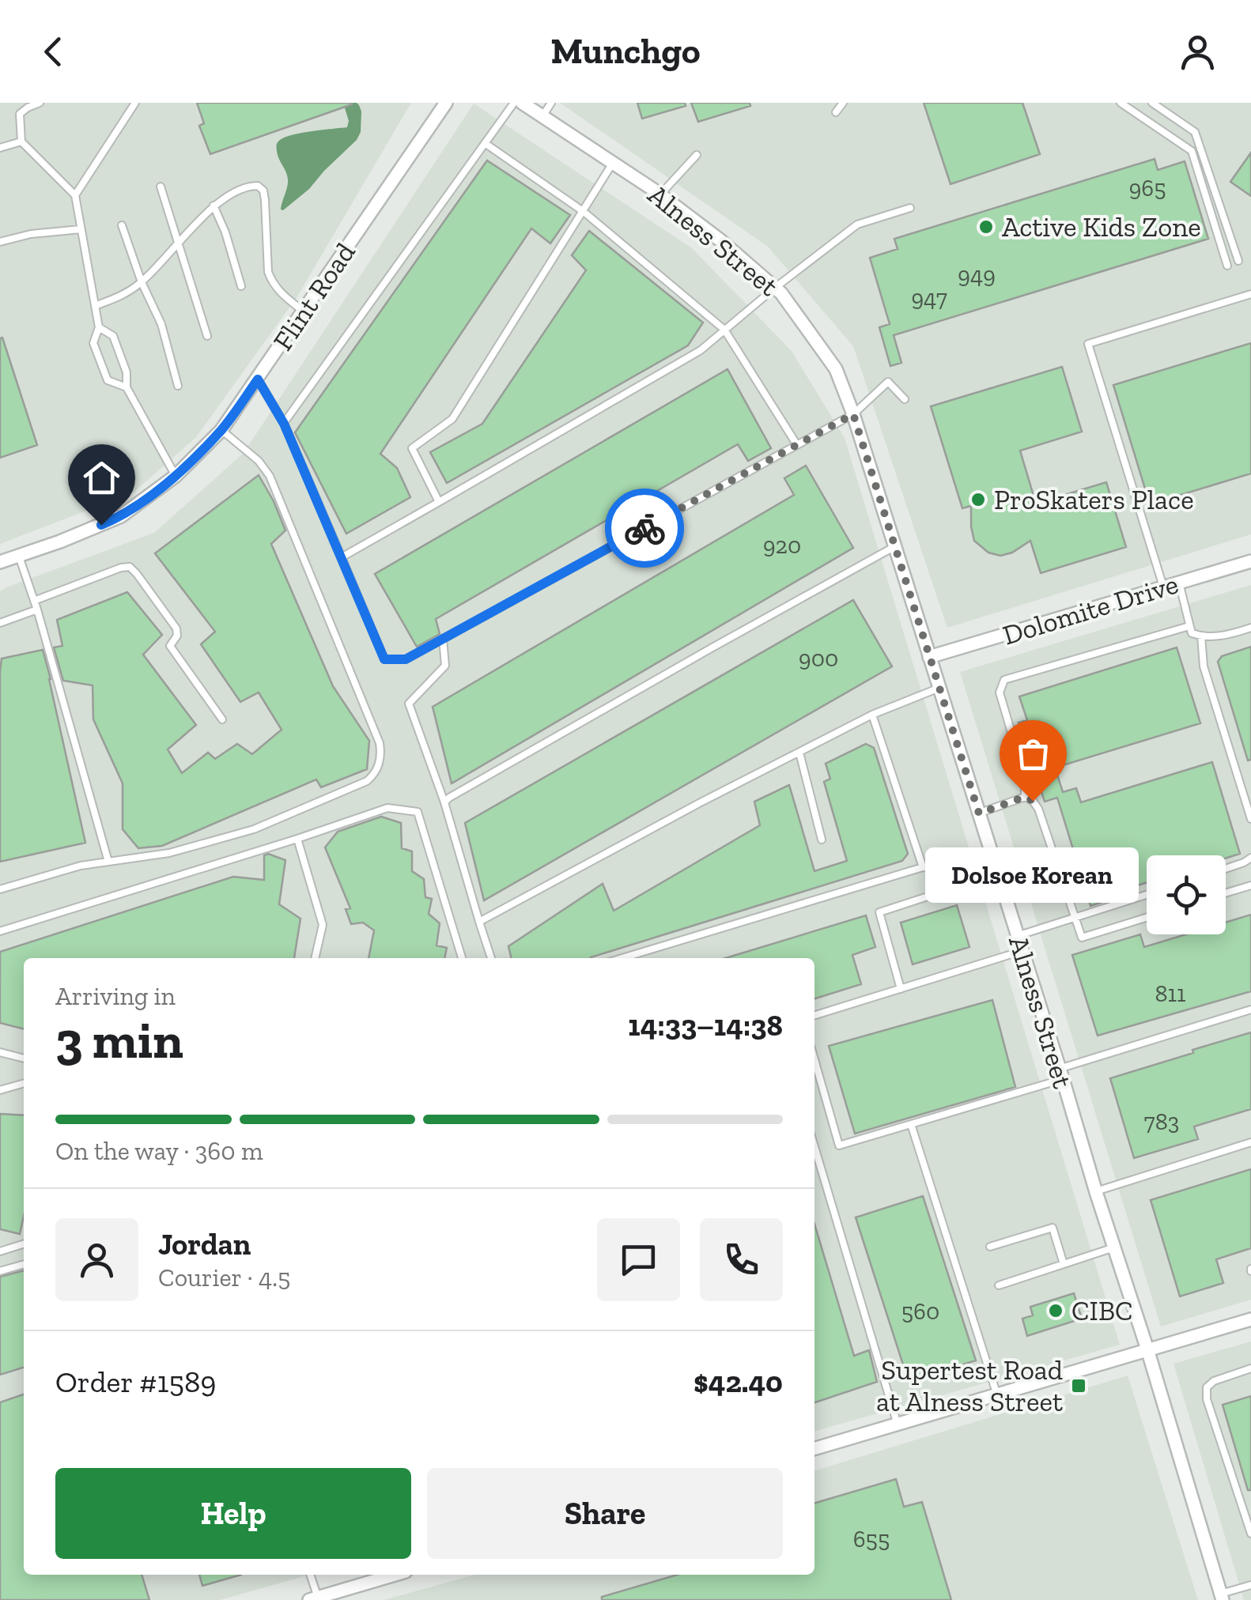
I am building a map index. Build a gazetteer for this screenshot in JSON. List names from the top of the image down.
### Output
{
  "streets": {
    "street": ["Alness Street", "Flint Road", "Dolomite Drive"]
  },
  "crossings": [
    ["Alness Street", "Dolomite Drive"]
  ],
  "places": {
    "other": [
      "Active Kids Zone",
      "ProSkaters Place",
      "Dolsoe Korean",
      "CIBC"
    ],
    "transit": ["Supertest Road at Alness Street"]
  },
  "house_numbers": [
    "965",
    "949",
    "947",
    "920",
    "900",
    "811",
    "783",
    "560",
    "655"
  ],
  "page": {
    "header": "Munchgo",
    "bubble": "Dolsoe Korean",
    "heading": ["3 min", "Arriving in", "14:33–14:38"],
    "panel": [
      "Jordan",
      "Courier · 4.5",
      "Order #1589",
      "$42.40"
    ],
    "bar": "On the way · 360 m",
    "buttons": ["Help", "Share"]
  }
}
